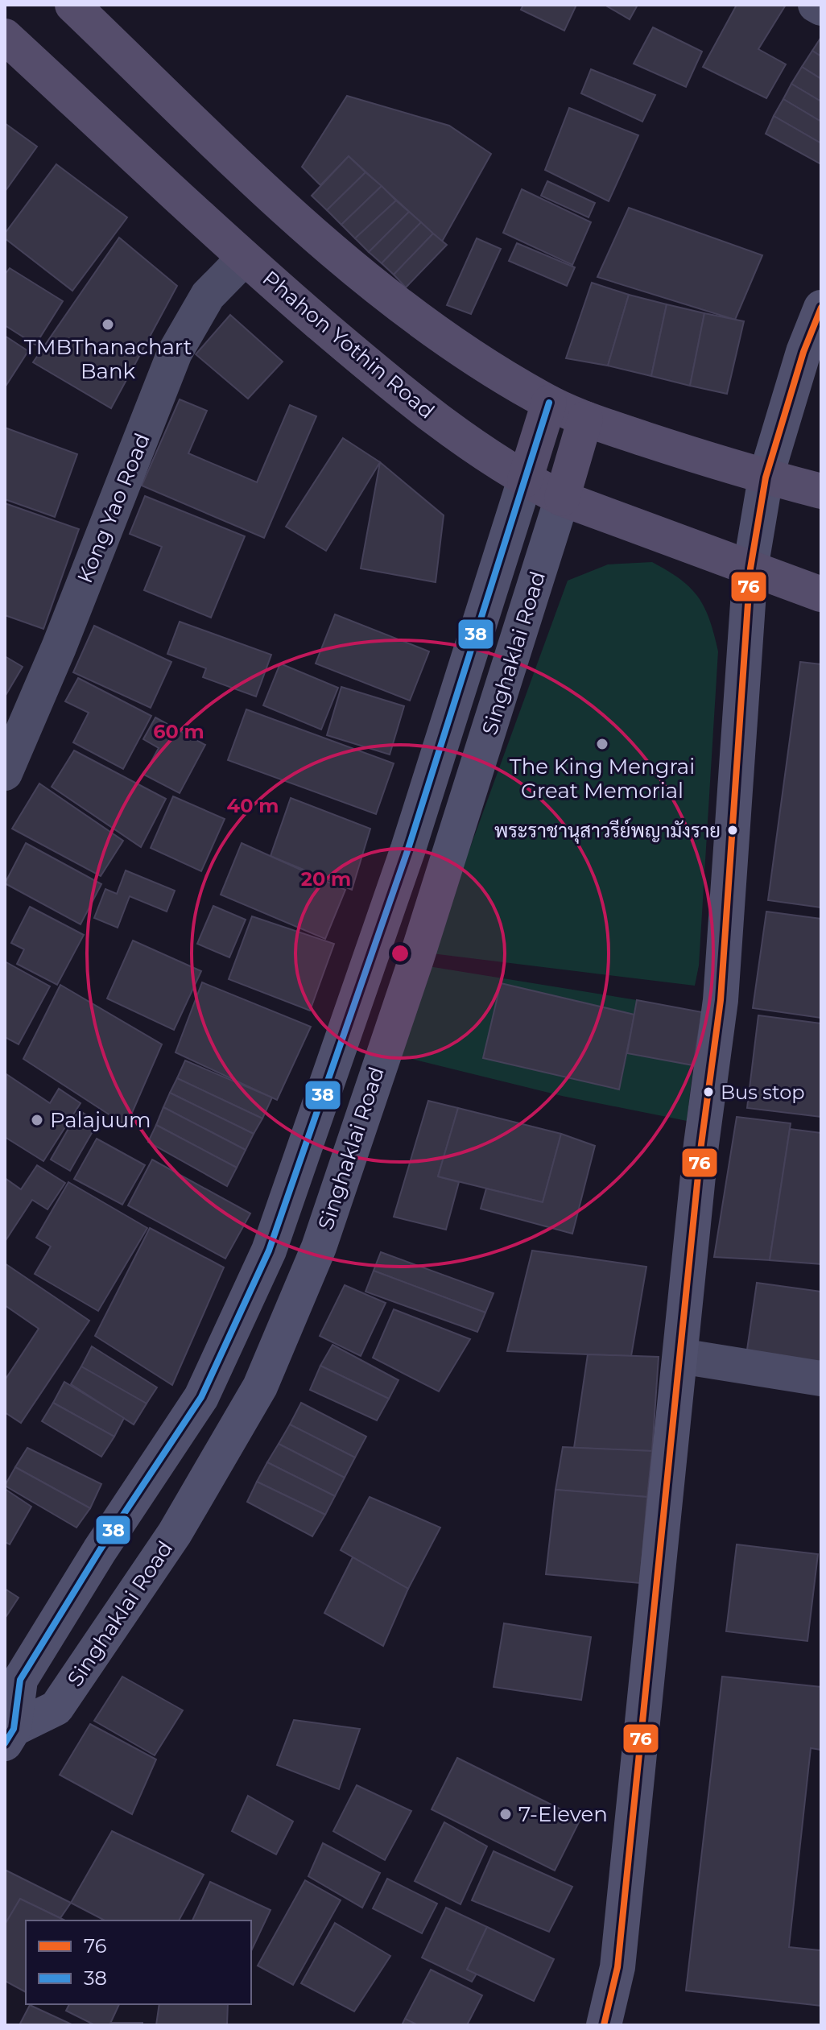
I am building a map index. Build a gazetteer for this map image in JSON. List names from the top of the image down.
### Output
{
  "streets": {
    "main road": ["Phahon Yothin Road", "Singhaklai Road"],
    "street": ["Kong Yao Road"]
  },
  "crossings": [
    ["Phahon Yothin Road", "Kong Yao Road"],
    ["Phahon Yothin Road", "Singhaklai Road"]
  ],
  "places": [
    "TMBThanachart Bank",
    "The King Mengrai Great Memorial",
    "พระราชานุสาวรีย์พญามังราย",
    "Bus stop",
    "Palajuum",
    "7-Eleven"
  ],
  "lines": ["transit line 76", "transit line 38"],
  "legend": ["76", "38"],
  "rings": ["60 m", "40 m", "20 m"]
}
